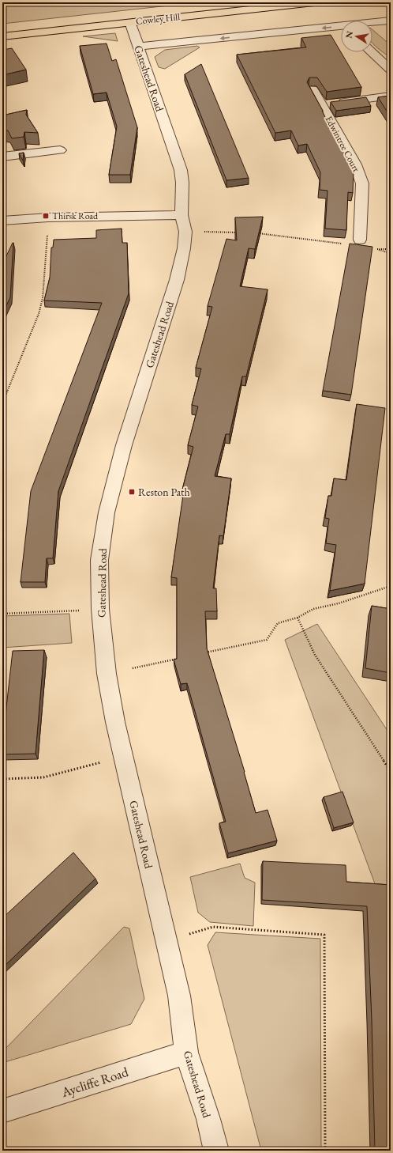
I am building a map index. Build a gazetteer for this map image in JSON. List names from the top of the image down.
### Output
{
  "streets": {
    "main road": ["Cowley Hill"],
    "street": ["Gateshead Road", "Edwintree Court", "Aycliffe Road"]
  },
  "crossings": [
    ["Cowley Hill", "Gateshead Road"],
    ["Gateshead Road", "Aycliffe Road"]
  ],
  "places": {
    "transit": ["Thirsk Road", "Reston Path"]
  },
  "north": "left"
}
